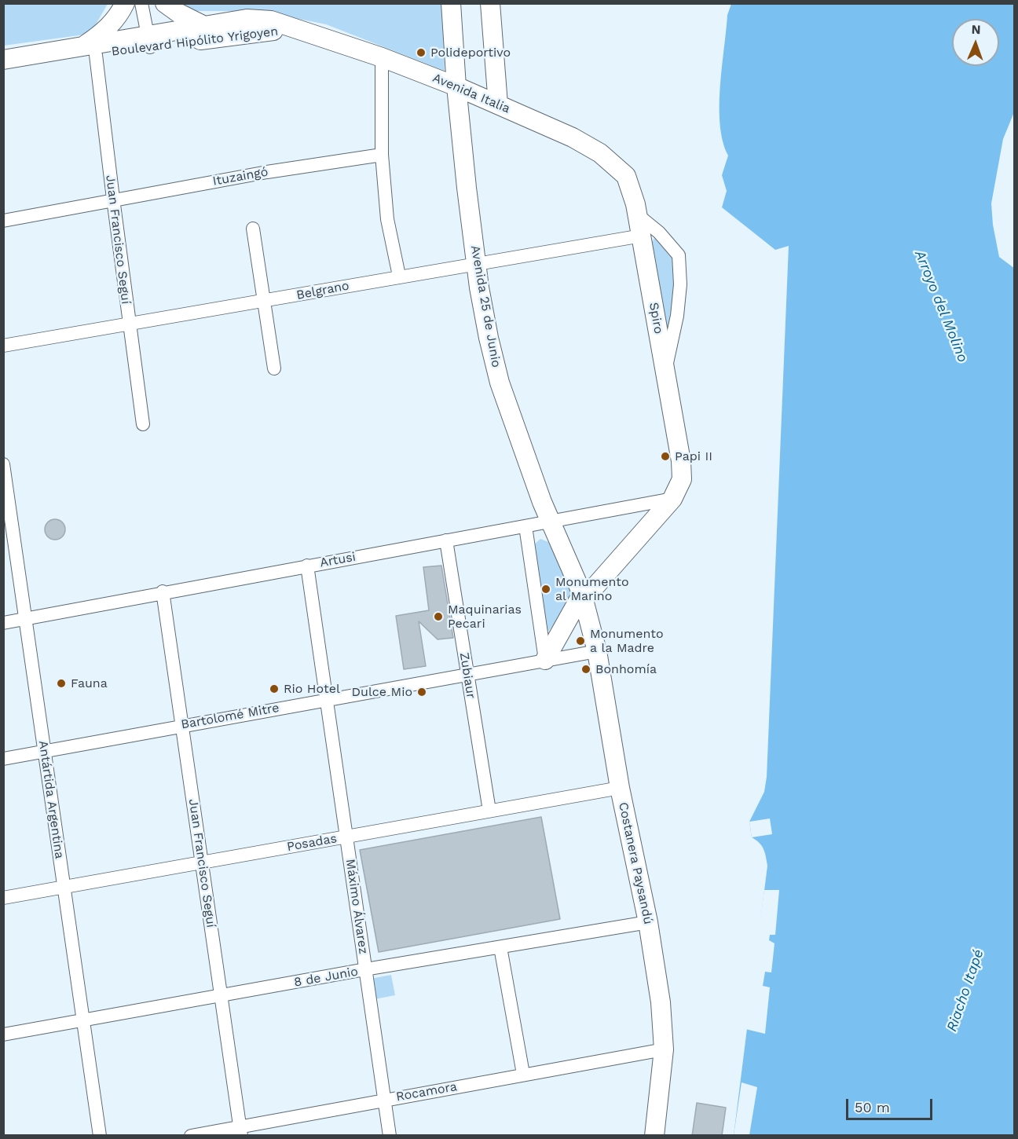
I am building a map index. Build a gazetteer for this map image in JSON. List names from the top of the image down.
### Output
{
  "streets": {
    "main road": [
      "Boulevard Hipólito Yrigoyen",
      "Avenida Italia",
      "Avenida 25 de Junio",
      "Spiro",
      "Costanera Paysandú"
    ],
    "street": [
      "Ituzaingó",
      "Juan Francisco Seguí",
      "Belgrano",
      "Artusi",
      "Zubiaur",
      "Bartolomé Mitre",
      "Antártida Argentina",
      "Posadas",
      "Máximo Álvarez",
      "8 de Junio",
      "Rocamora"
    ]
  },
  "crossings": [
    ["Boulevard Hipólito Yrigoyen", "Avenida Italia"],
    ["Boulevard Hipólito Yrigoyen", "Juan Francisco Seguí"],
    ["Avenida Italia", "Avenida 25 de Junio"],
    ["Avenida Italia", "Spiro"],
    ["Ituzaingó", "Juan Francisco Seguí"],
    ["Juan Francisco Seguí", "Belgrano"],
    ["Juan Francisco Seguí", "Artusi"],
    ["Juan Francisco Seguí", "Bartolomé Mitre"],
    ["Juan Francisco Seguí", "Posadas"],
    ["Juan Francisco Seguí", "8 de Junio"],
    ["Juan Francisco Seguí", "Rocamora"],
    ["Belgrano", "Avenida 25 de Junio"],
    ["Belgrano", "Spiro"],
    ["Avenida 25 de Junio", "Artusi"],
    ["Avenida 25 de Junio", "Costanera Paysandú"],
    ["Spiro", "Artusi"],
    ["Artusi", "Zubiaur"],
    ["Artusi", "Antártida Argentina"],
    ["Artusi", "Máximo Álvarez"],
    ["Zubiaur", "Bartolomé Mitre"],
    ["Zubiaur", "Posadas"],
    ["Bartolomé Mitre", "Antártida Argentina"],
    ["Bartolomé Mitre", "Costanera Paysandú"],
    ["Bartolomé Mitre", "Máximo Álvarez"],
    ["Antártida Argentina", "Posadas"],
    ["Antártida Argentina", "8 de Junio"],
    ["Posadas", "Costanera Paysandú"],
    ["Posadas", "Máximo Álvarez"],
    ["Costanera Paysandú", "8 de Junio"],
    ["Costanera Paysandú", "Rocamora"],
    ["Máximo Álvarez", "8 de Junio"],
    ["Máximo Álvarez", "Rocamora"]
  ],
  "water": ["Arroyo del Molino", "Riacho Itapé"],
  "places": [
    "Polideportivo",
    "Papi II",
    "Monumento al Marino",
    "Maquinarias Pecari",
    "Monumento a la Madre",
    "Bonhomía",
    "Fauna",
    "Rio Hotel",
    "Dulce Mio"
  ],
  "scale_bar": "50 m",
  "north": "top"
}
